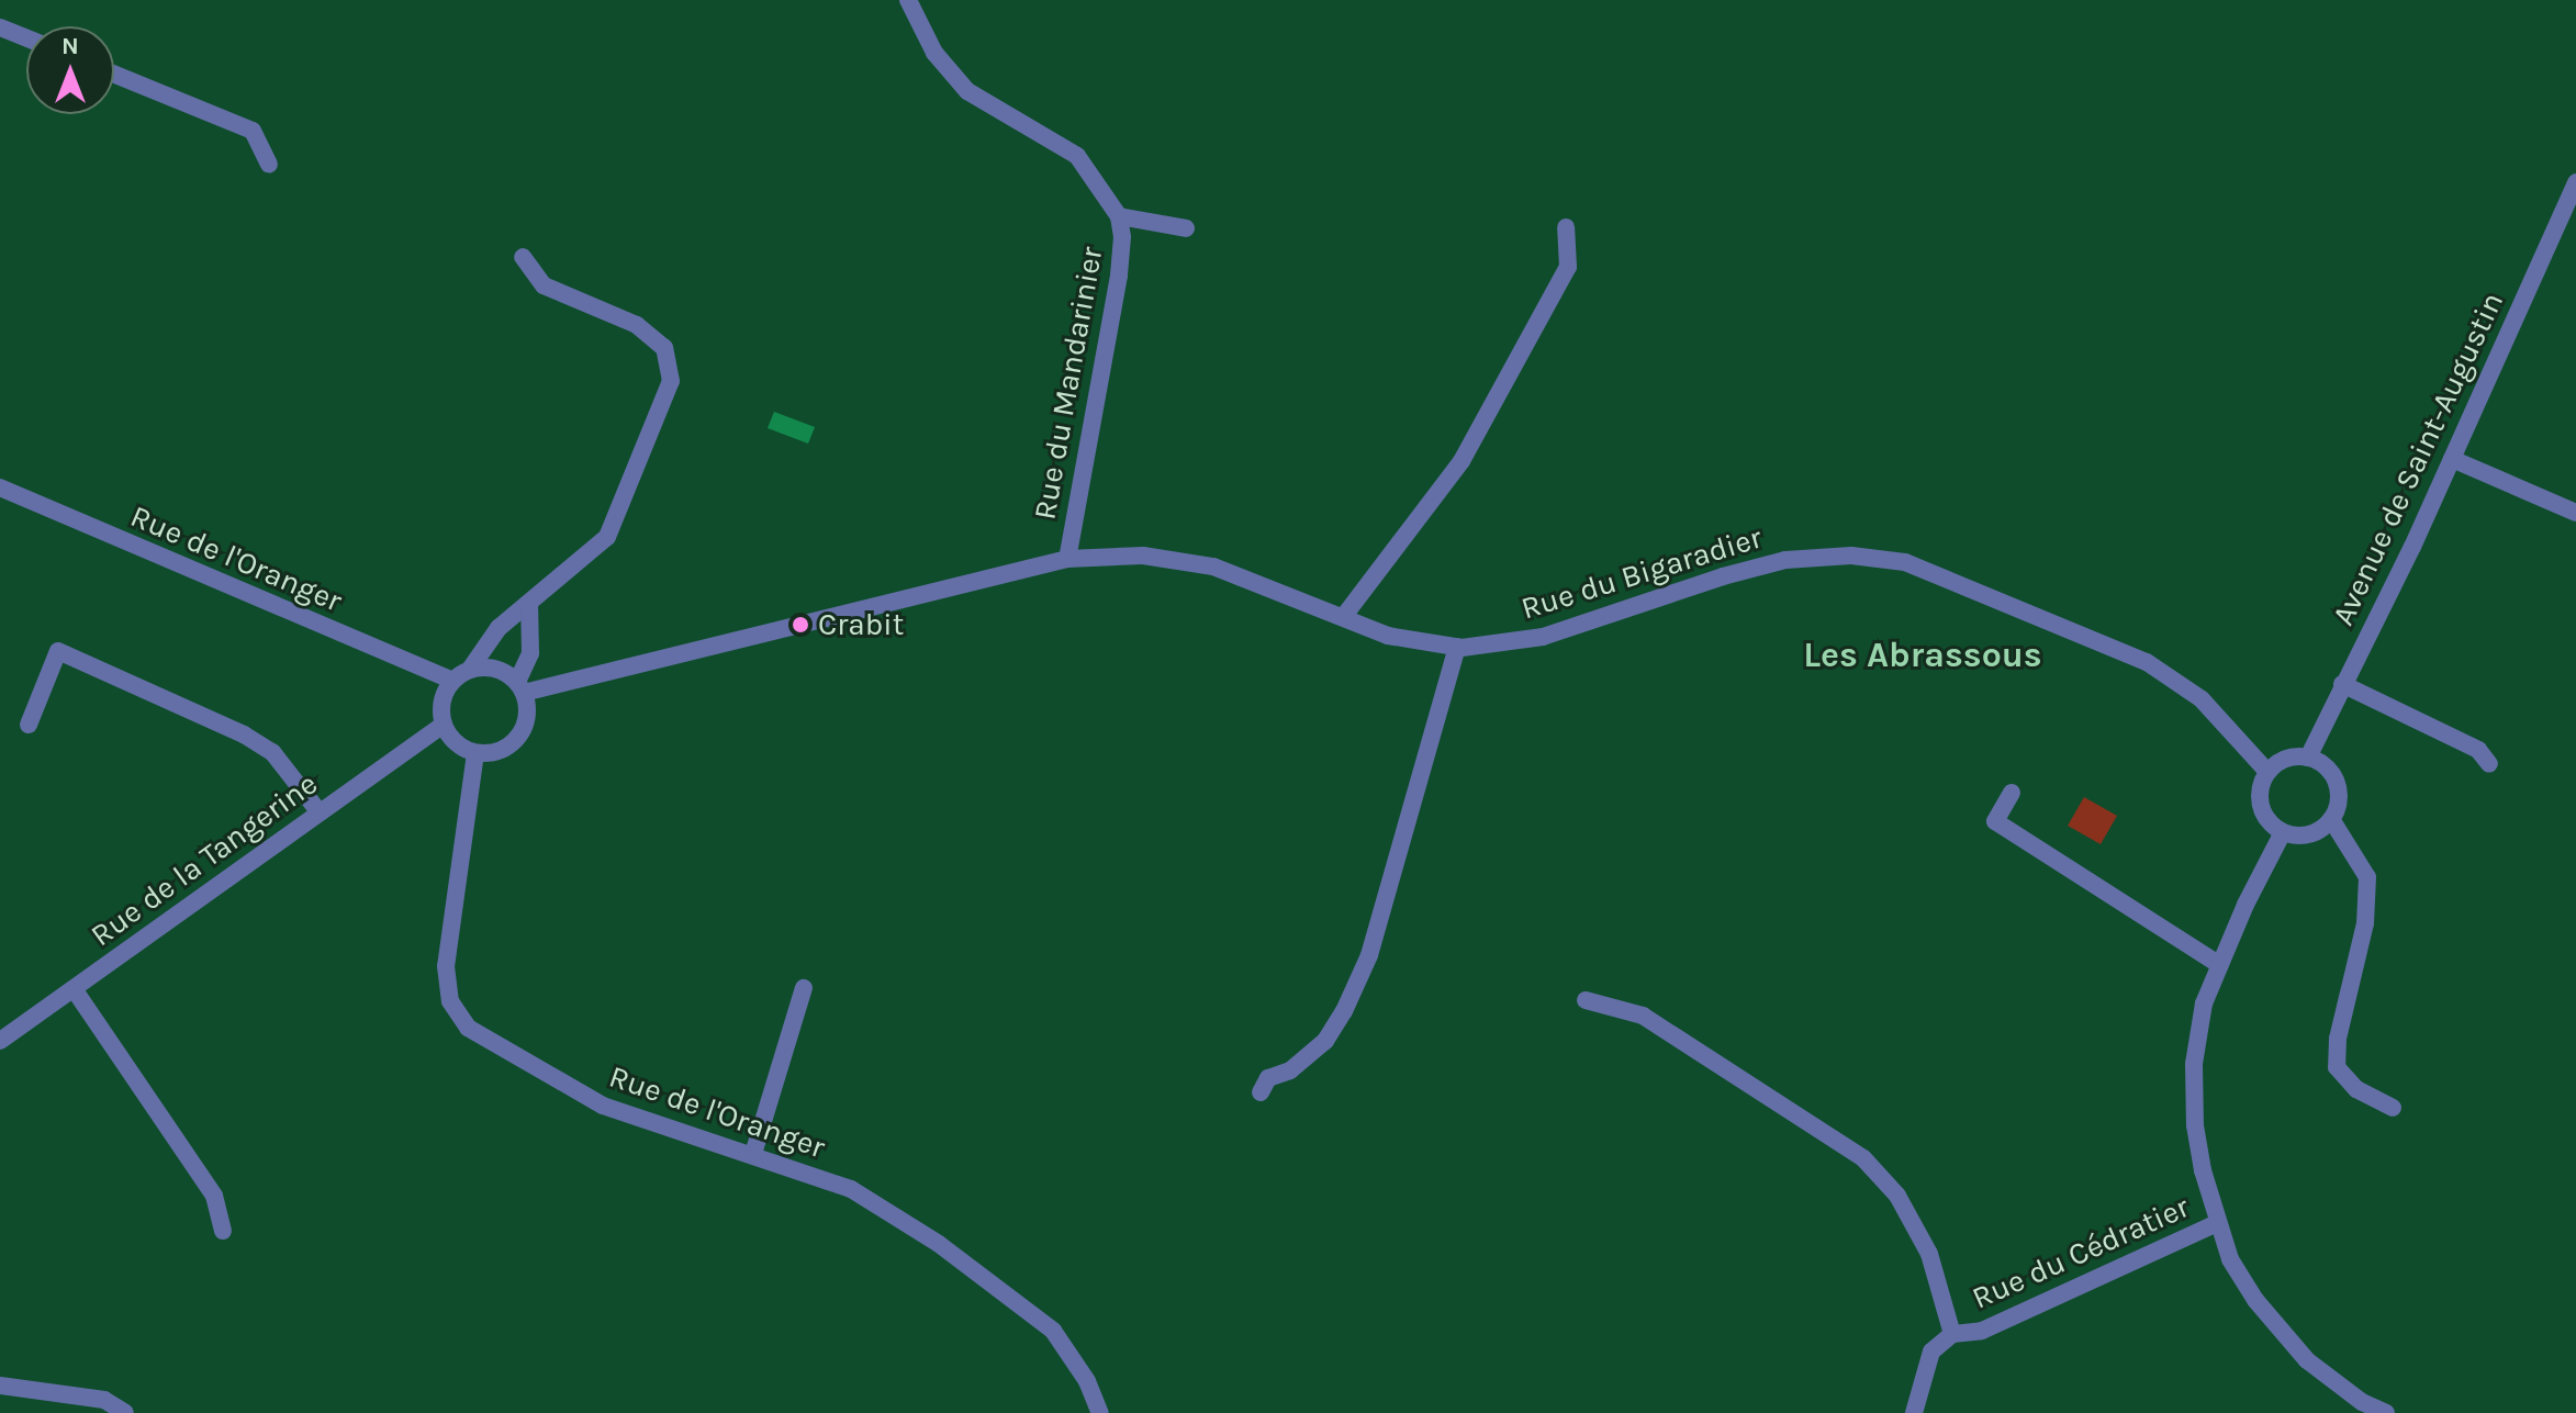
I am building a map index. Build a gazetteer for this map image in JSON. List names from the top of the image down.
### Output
{
  "streets": {
    "street": [
      "Rue du Mandarinier",
      "Avenue de Saint-Augustin",
      "Rue de l'Oranger",
      "Rue du Bigaradier",
      "Rue de la Tangerine",
      "Rue du Cédratier"
    ]
  },
  "crossings": [
    ["Rue du Mandarinier", "Rue du Bigaradier"],
    ["Avenue de Saint-Augustin", "Rue du Bigaradier"],
    ["Rue de l'Oranger", "Rue du Bigaradier"],
    ["Rue de l'Oranger", "Rue de la Tangerine"],
    ["Rue du Bigaradier", "Rue de la Tangerine"]
  ],
  "districts": ["Les Abrassous"],
  "places": ["Crabit"],
  "north": "top"
}
